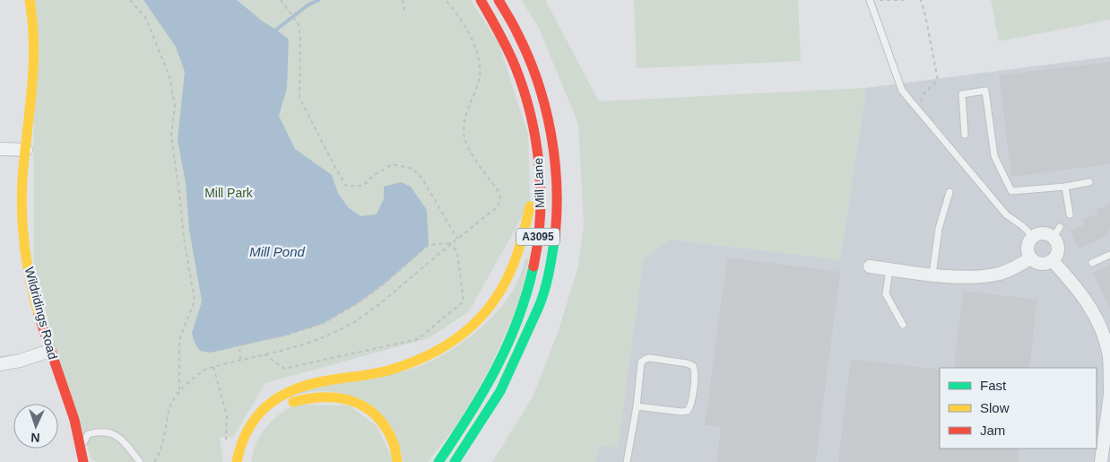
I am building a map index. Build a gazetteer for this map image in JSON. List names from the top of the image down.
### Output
{
  "streets": {
    "main road": ["Mill Lane", "A3095", "Wildridings Road"]
  },
  "crossings": [
    ["Mill Lane", "A3095"]
  ],
  "water": ["Mill Pond"],
  "parks": ["Mill Park"],
  "legend": ["Fast", "Slow", "Jam"],
  "north": "bottom"
}
